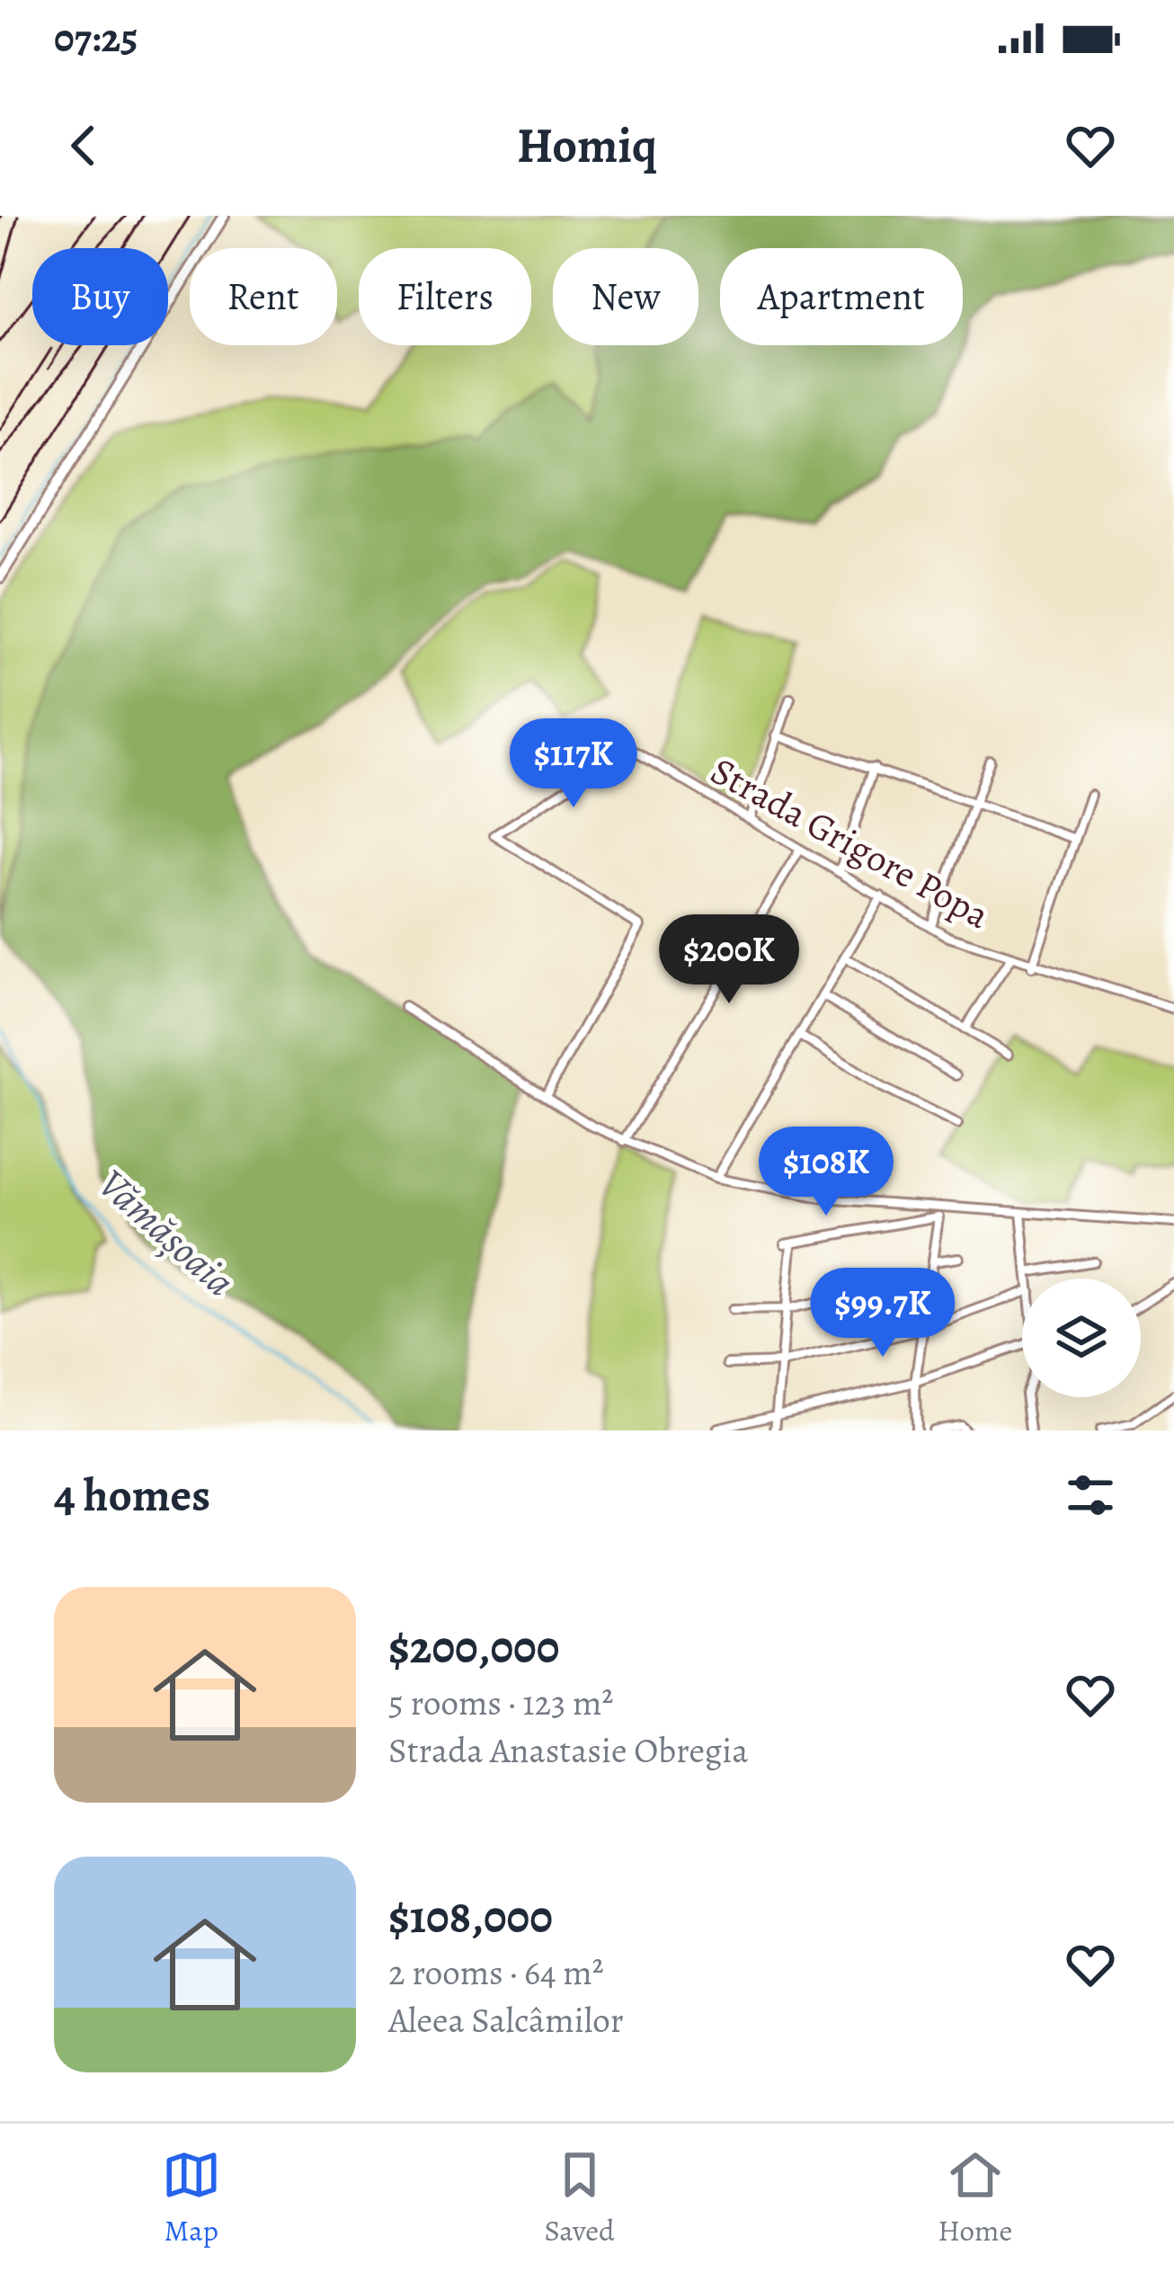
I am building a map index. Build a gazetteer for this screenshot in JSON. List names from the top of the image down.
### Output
{
  "streets": {
    "street": ["Strada Grigore Popa"]
  },
  "water": ["Vămășoaia"],
  "page": {
    "status": "07:25",
    "header": "Homiq",
    "chip": [
      "Buy",
      "Rent",
      "Filters",
      "New",
      "Apartment"
    ],
    "price": [
      "$117K",
      "$200K",
      "$108K",
      "$99.7K"
    ],
    "heading": "4 homes",
    "list": [
      {
        "name": "$200,000",
        "note": "5 rooms · 123 m² · Strada Anastasie Obregia"
      },
      {
        "name": "$108,000",
        "note": "2 rooms · 64 m² · Aleea Salcâmilor"
      }
    ],
    "tabs": ["Map", "Saved", "Home"]
  }
}
